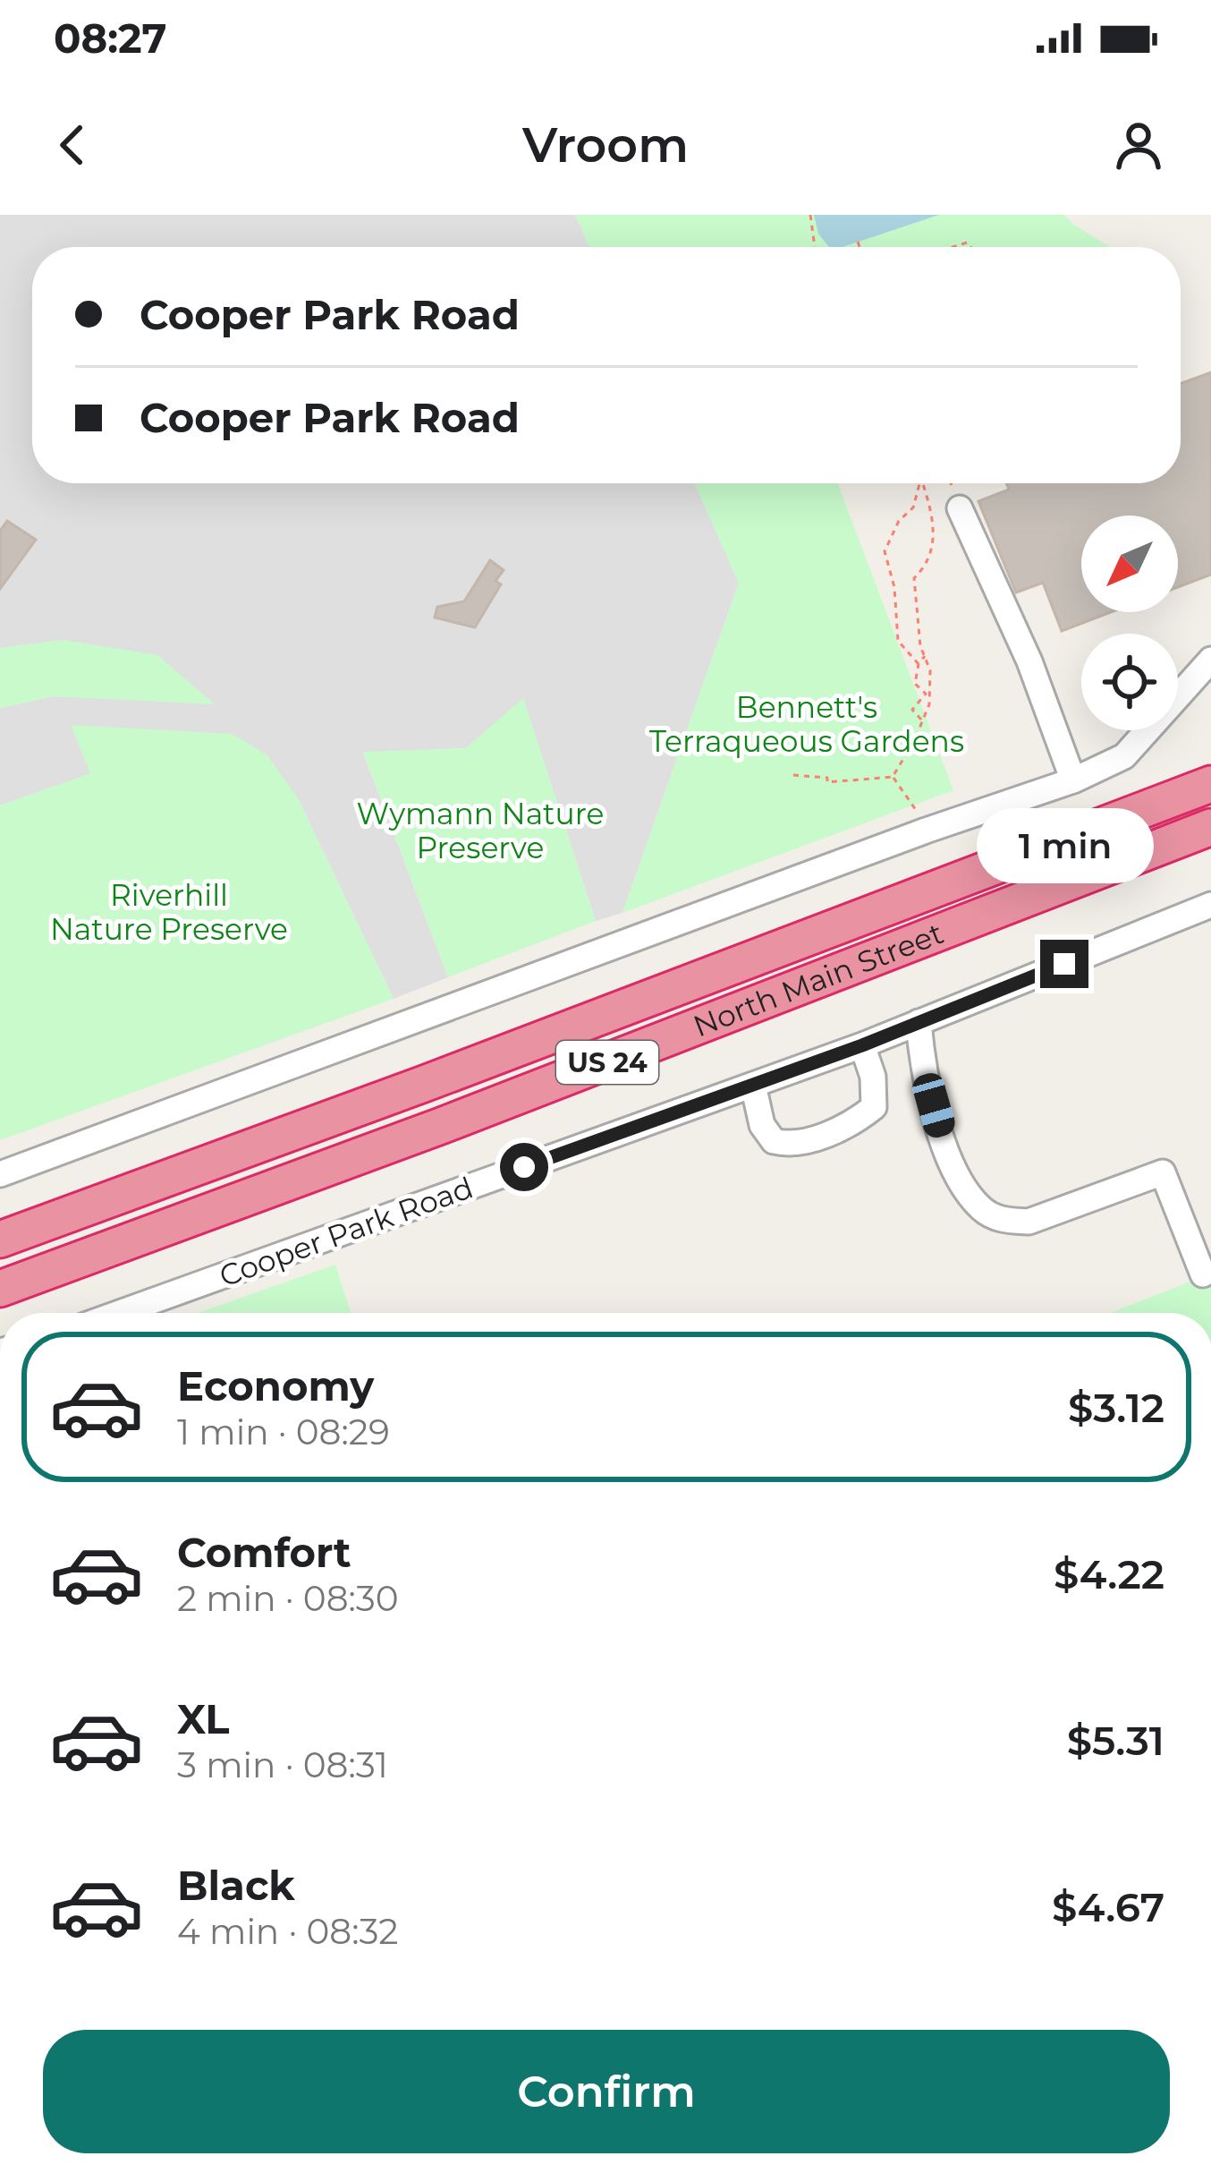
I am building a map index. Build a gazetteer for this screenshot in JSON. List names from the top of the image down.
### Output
{
  "streets": {
    "highway": ["North Main Street", "US 24"],
    "street": ["Cooper Park Road"]
  },
  "parks": ["Bennett's Terraqueous Gardens", "Wymann Nature Preserve", "Riverhill Nature Preserve"],
  "north": "bottom left",
  "page": {
    "status": "08:27",
    "header": "Vroom",
    "banner": ["Cooper Park Road", "Cooper Park Road"],
    "bubble": "1 min",
    "list": [
      {
        "name": "Economy",
        "note": "1 min · 08:29",
        "value": "$3.12"
      },
      {
        "name": "Comfort",
        "note": "2 min · 08:30",
        "value": "$4.22"
      },
      {
        "name": "XL",
        "note": "3 min · 08:31",
        "value": "$5.31"
      },
      {
        "name": "Black",
        "note": "4 min · 08:32",
        "value": "$4.67"
      }
    ],
    "buttons": "Confirm"
  }
}
